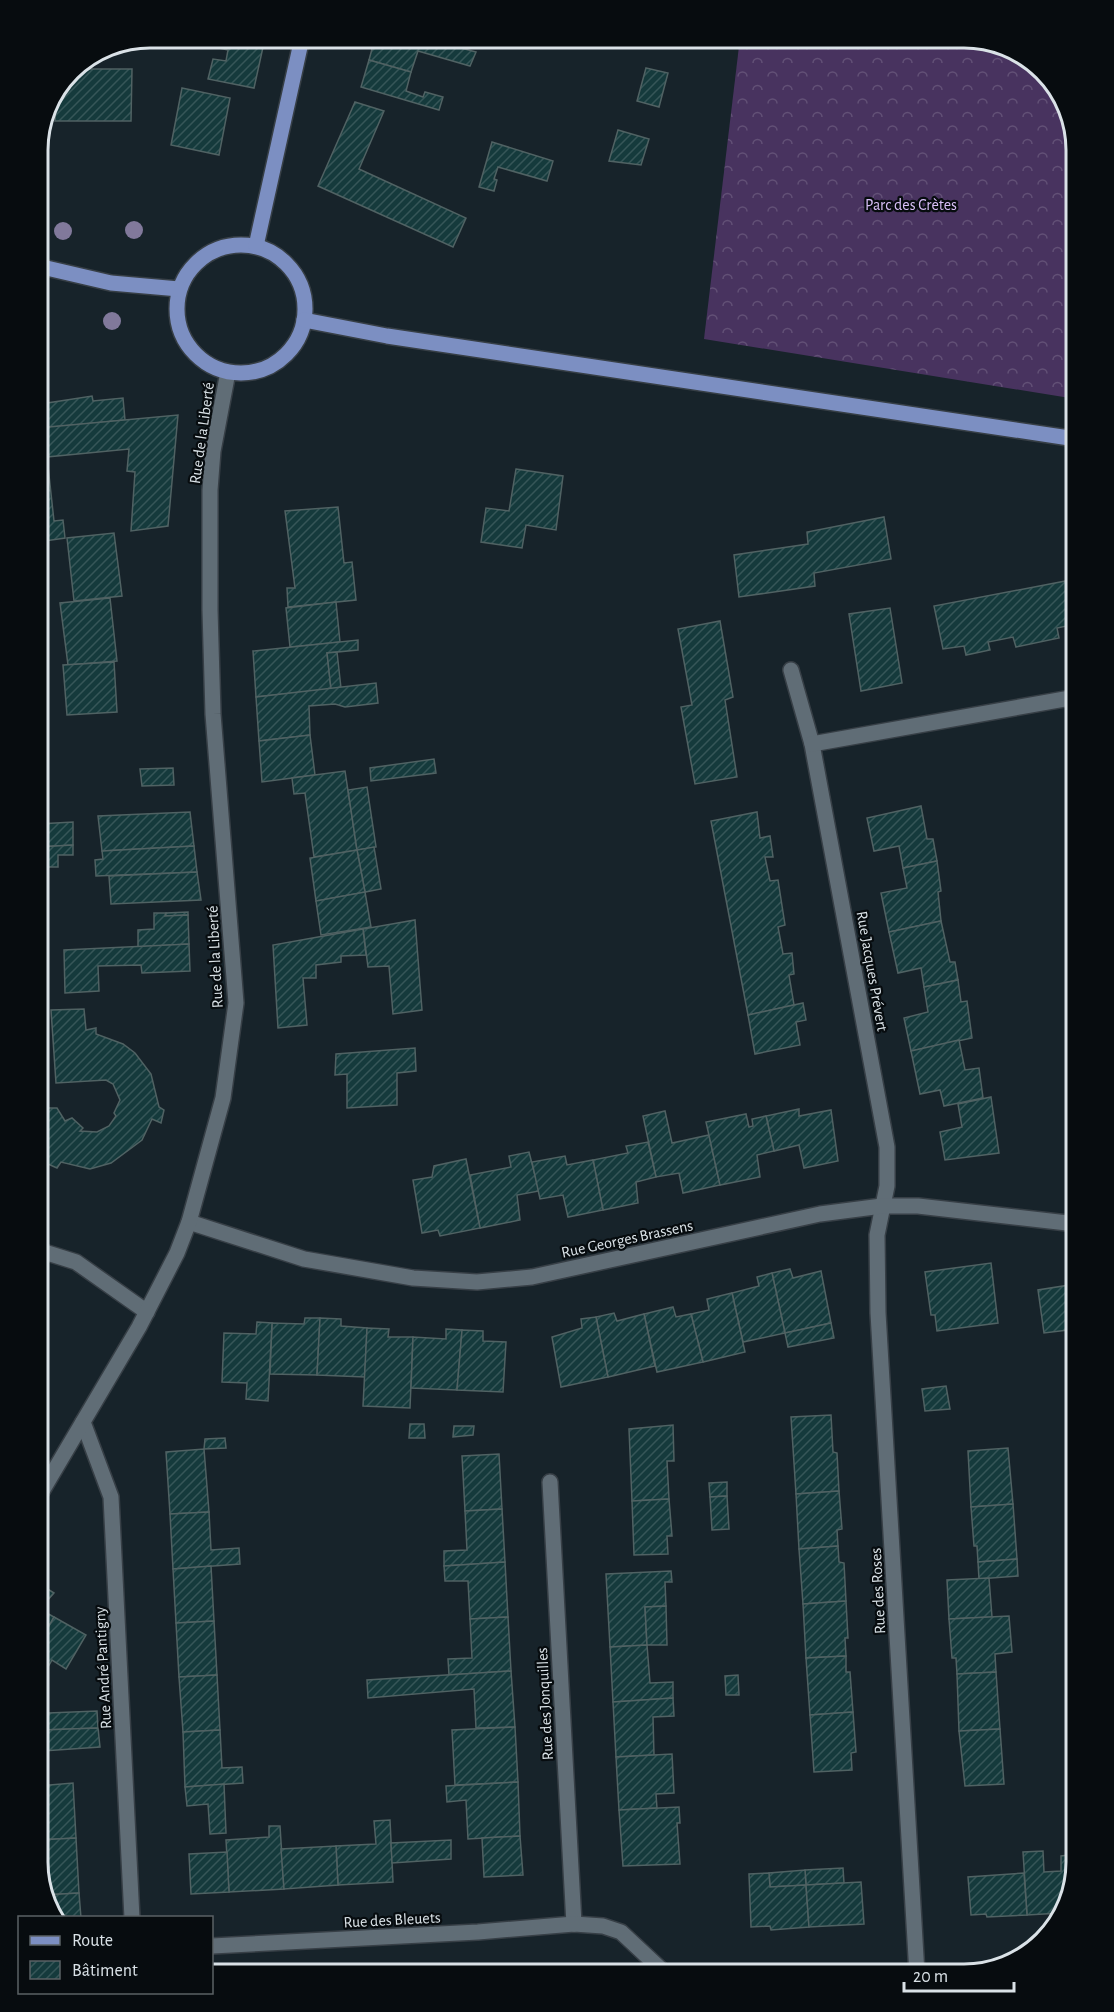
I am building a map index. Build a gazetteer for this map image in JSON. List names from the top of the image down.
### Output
{
  "streets": {
    "street": [
      "Rue de la Liberté",
      "Rue Jacques Prévert",
      "Rue Georges Brassens",
      "Rue des Roses",
      "Rue André Pantigny",
      "Rue des Jonquilles",
      "Rue des Bleuets"
    ]
  },
  "crossings": [
    ["Rue de la Liberté", "Rue Georges Brassens"],
    ["Rue de la Liberté", "Rue André Pantigny"],
    ["Rue Jacques Prévert", "Rue Georges Brassens"],
    ["Rue Jacques Prévert", "Rue des Roses"],
    ["Rue Georges Brassens", "Rue des Roses"],
    ["Rue des Jonquilles", "Rue des Bleuets"]
  ],
  "parks": ["Parc des Crètes"],
  "legend": ["Route", "Bâtiment"],
  "scale_bar": "20 m"
}
